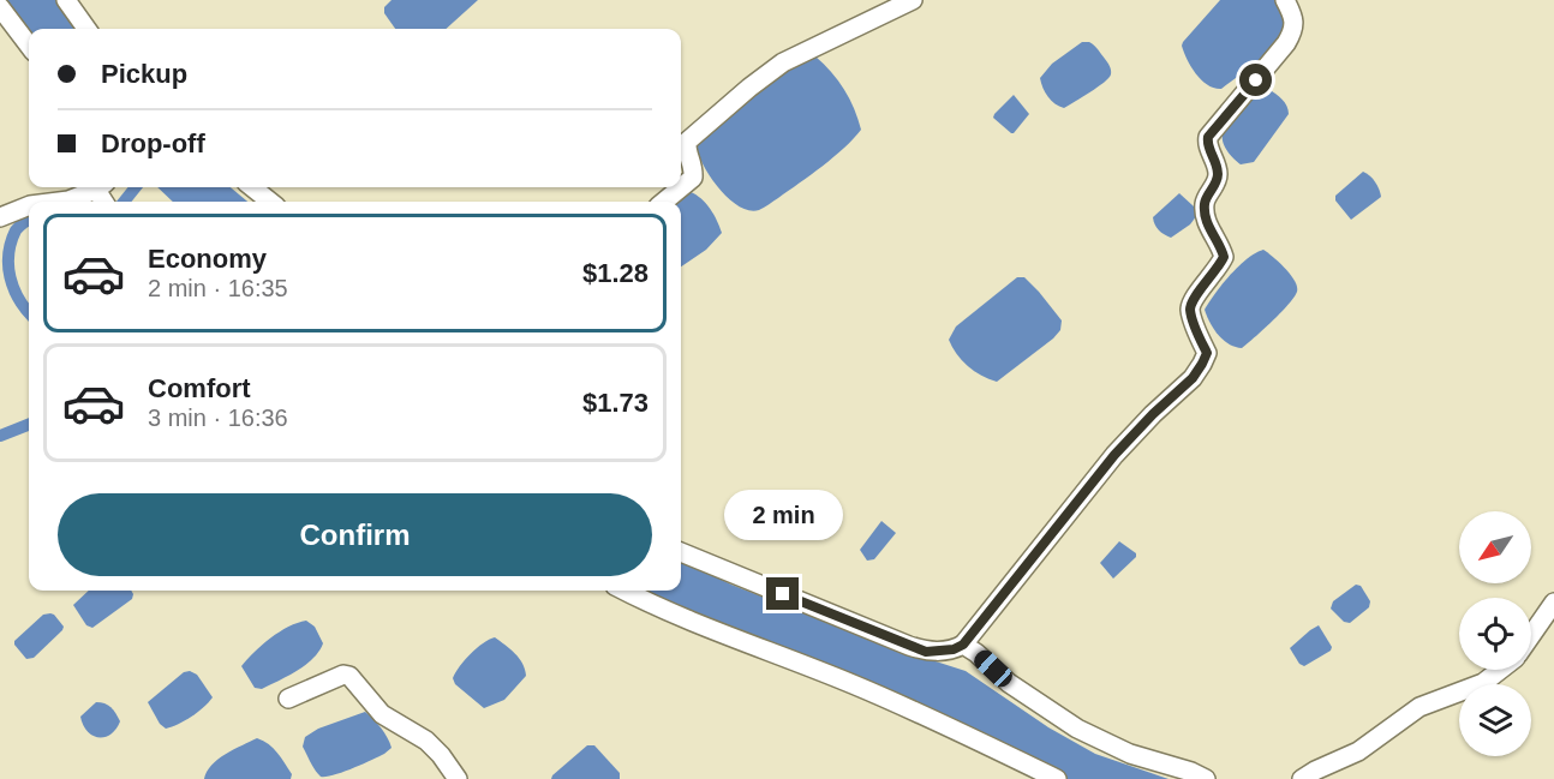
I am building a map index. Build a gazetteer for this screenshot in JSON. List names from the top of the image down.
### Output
{
  "north": "bottom left",
  "page": {
    "banner": ["Pickup", "Drop-off"],
    "list": [
      {
        "name": "Economy",
        "note": "2 min · 16:35",
        "value": "$1.28"
      },
      {
        "name": "Comfort",
        "note": "3 min · 16:36",
        "value": "$1.73"
      }
    ],
    "buttons": "Confirm",
    "bubble": "2 min"
  }
}
